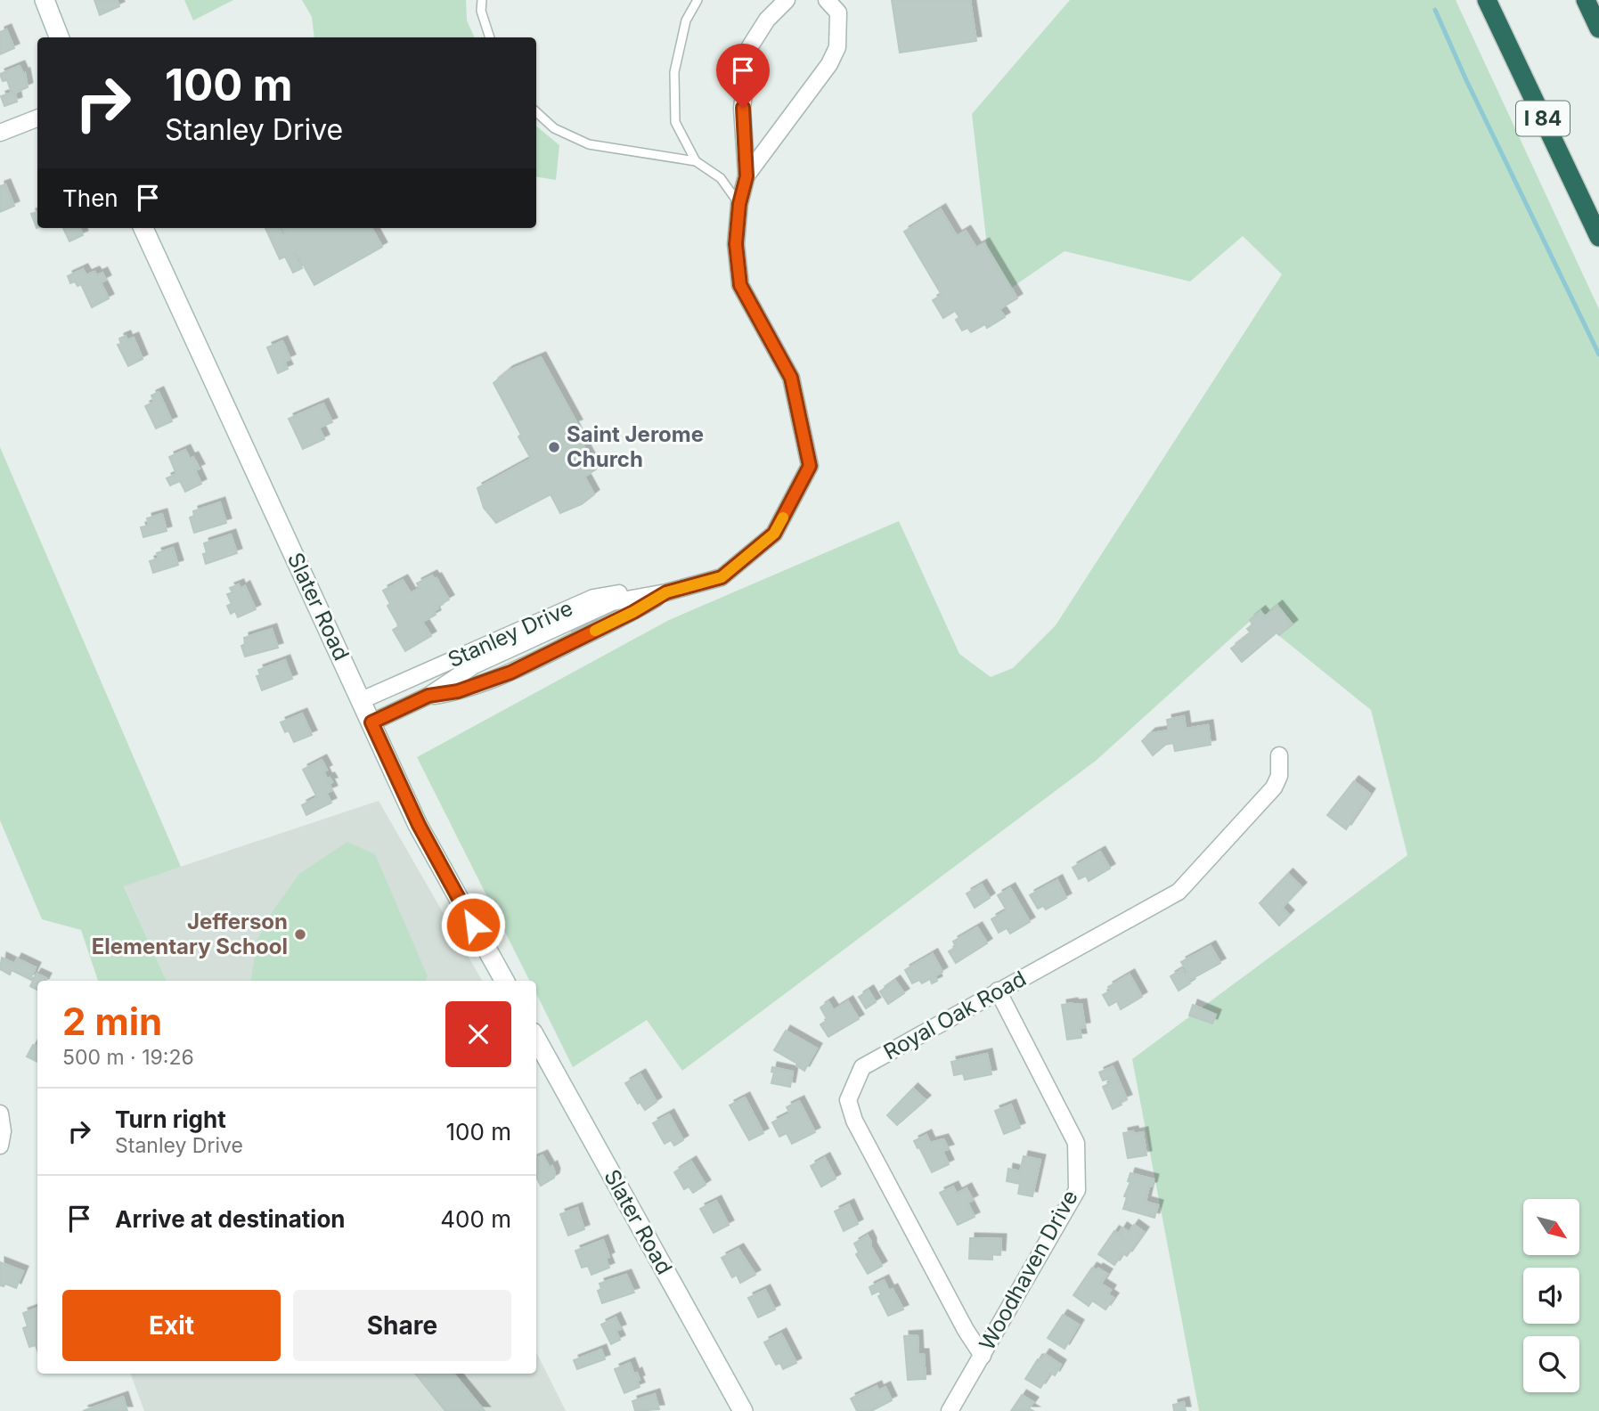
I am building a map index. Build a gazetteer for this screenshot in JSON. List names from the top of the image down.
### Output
{
  "streets": {
    "highway": ["I 84"],
    "main road": ["Slater Road"],
    "street": ["Stanley Drive", "Royal Oak Road", "Woodhaven Drive"]
  },
  "crossings": [
    ["Slater Road", "Stanley Drive"],
    ["Royal Oak Road", "Woodhaven Drive"]
  ],
  "places": ["Saint Jerome Church", "Jefferson Elementary School"],
  "north": "bottom right",
  "page": {
    "turn": ["100 m", "Stanley Drive"],
    "then": "Then",
    "heading": ["2 min", "500 m · 19:26"],
    "list": [
      {
        "name": "Turn right",
        "note": "Stanley Drive",
        "value": "100 m"
      },
      {
        "name": "Arrive at destination",
        "value": "400 m"
      }
    ],
    "buttons": ["Exit", "Share"]
  }
}
